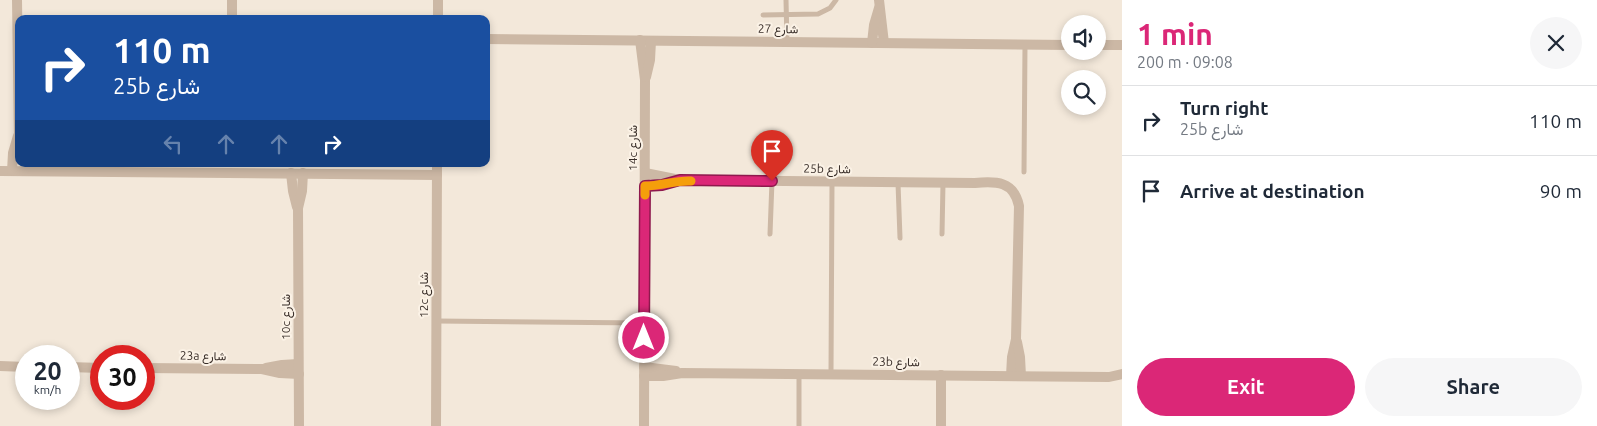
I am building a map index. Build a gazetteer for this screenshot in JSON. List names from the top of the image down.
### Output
{
  "streets": {
    "street": [
      "شارع 27",
      "14c شارع",
      "25b شارع",
      "12c شارع",
      "10c شارع",
      "23a شارع",
      "23b شارع"
    ]
  },
  "crossings": [
    ["شارع 27", "14c شارع"],
    ["14c شارع", "25b شارع"],
    ["14c شارع", "23b شارع"],
    ["25b شارع", "23b شارع"],
    ["10c شارع", "23a شارع"]
  ],
  "page": {
    "heading": ["1 min", "200 m · 09:08"],
    "turn": ["110 m", "25b شارع"],
    "list": [
      {
        "name": "Turn right",
        "note": "25b شارع",
        "value": "110 m"
      },
      {
        "name": "Arrive at destination",
        "value": "90 m"
      }
    ],
    "speed": "20 km/h",
    "limit": "30",
    "buttons": ["Exit", "Share"]
  }
}
